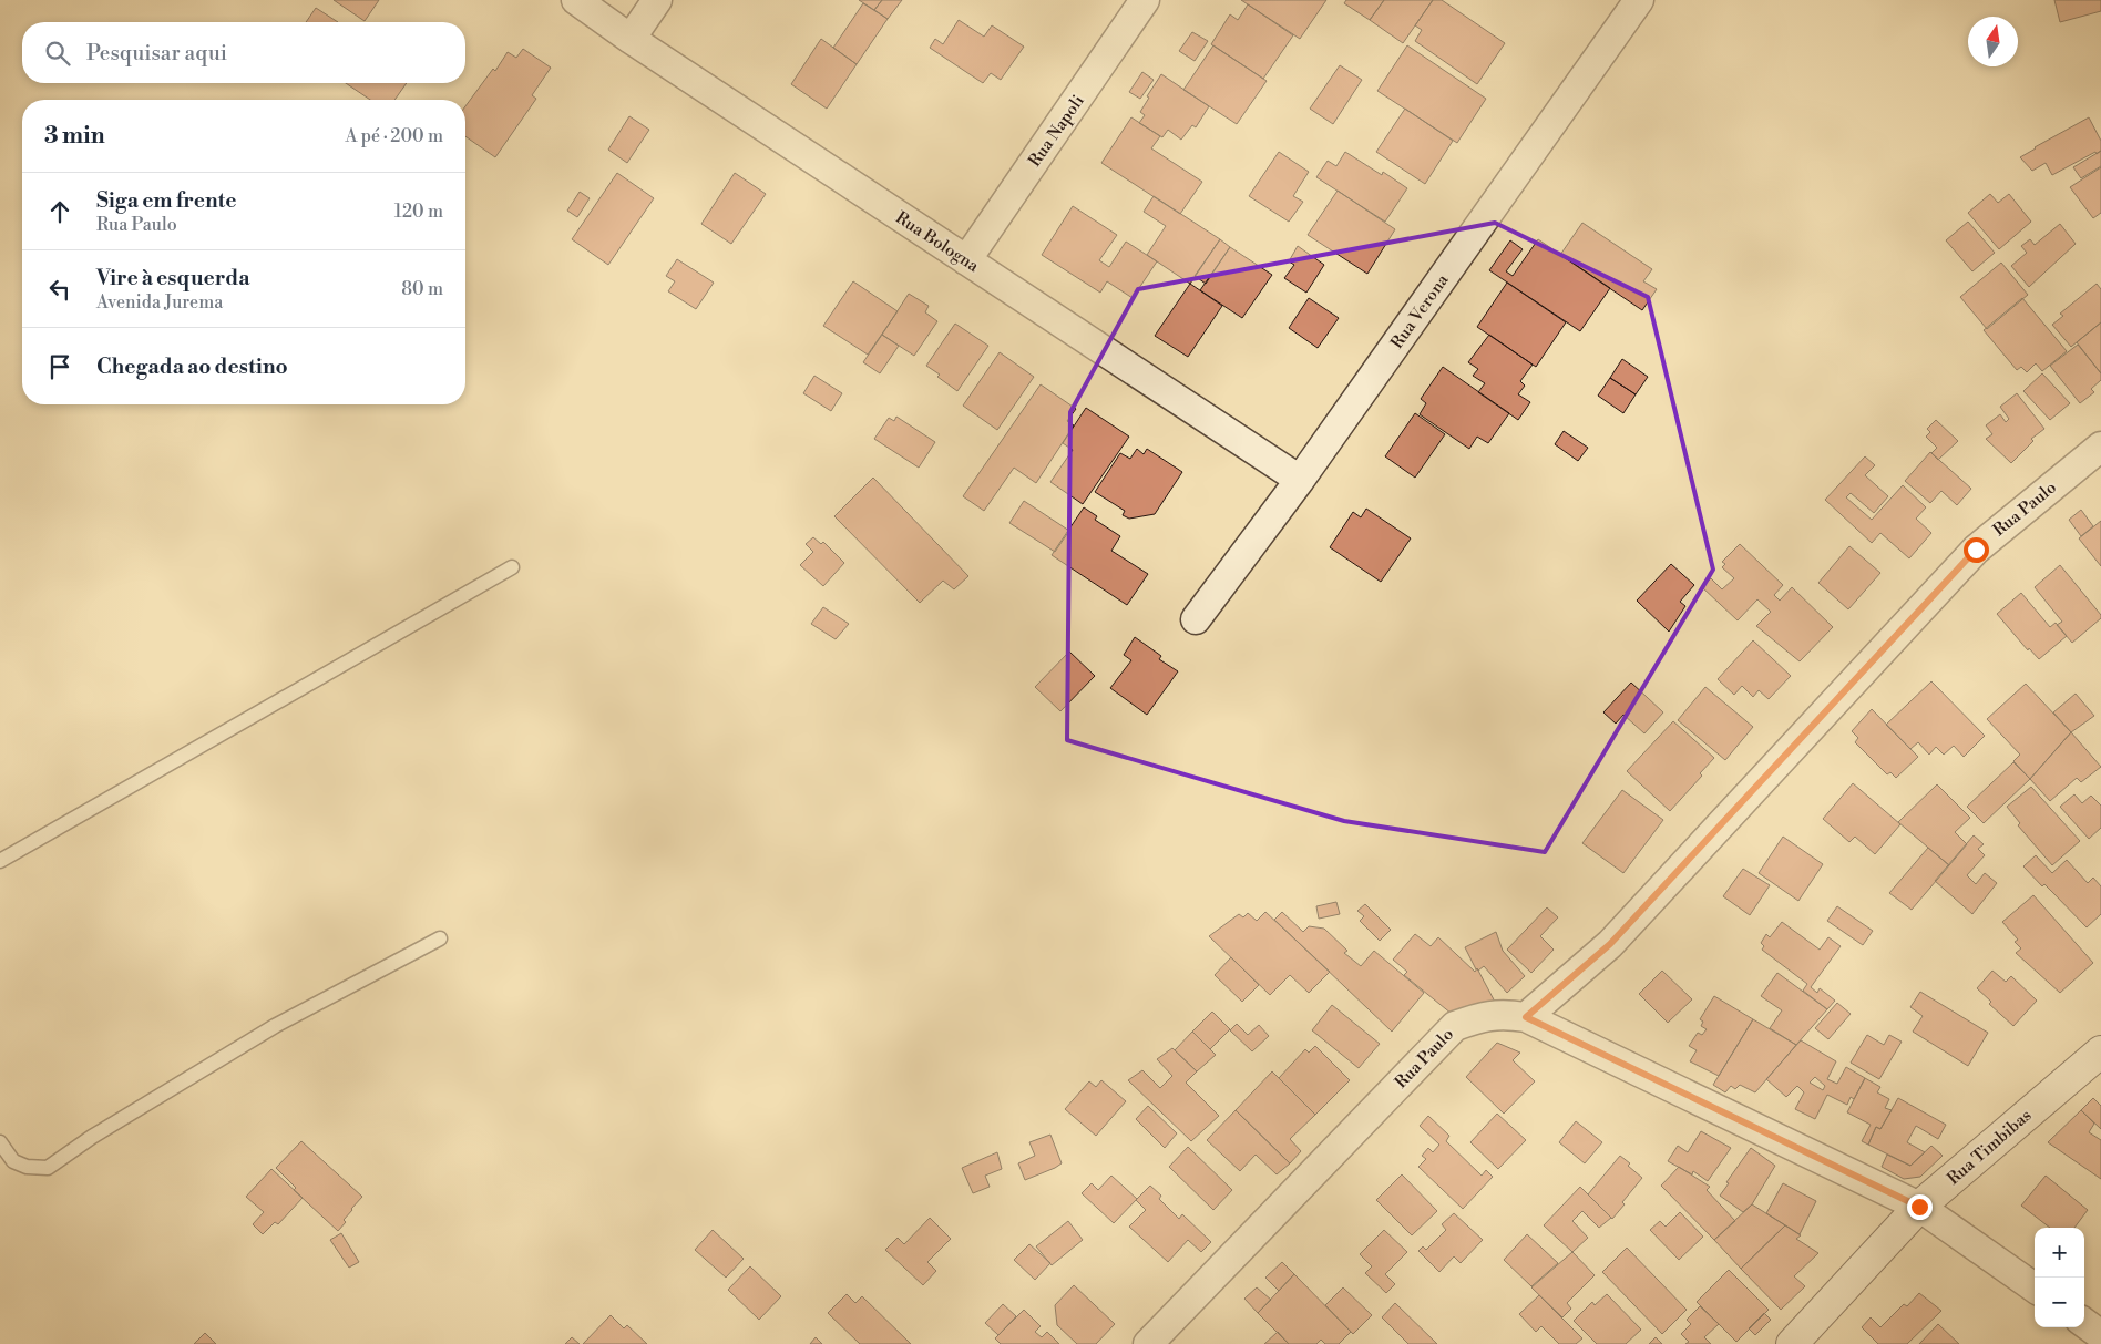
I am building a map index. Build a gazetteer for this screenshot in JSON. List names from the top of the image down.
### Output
{
  "streets": {
    "main road": ["Rua Timbibas"],
    "street": [
      "Rua Napoli",
      "Rua Bologna",
      "Rua Verona",
      "Rua Paulo"
    ]
  },
  "crossings": [
    ["Rua Napoli", "Rua Bologna"],
    ["Rua Bologna", "Rua Verona"]
  ],
  "north": "top",
  "page": {
    "search": "Pesquisar aqui",
    "heading": ["3 min", "A pé · 200 m"],
    "list": [
      ["Siga em frente", "Rua Paulo", "120 m"],
      ["Vire à esquerda", "Avenida Jurema", "80 m"],
      "Chegada ao destino"
    ],
    "map_buttons": ["+", "−"]
  }
}
